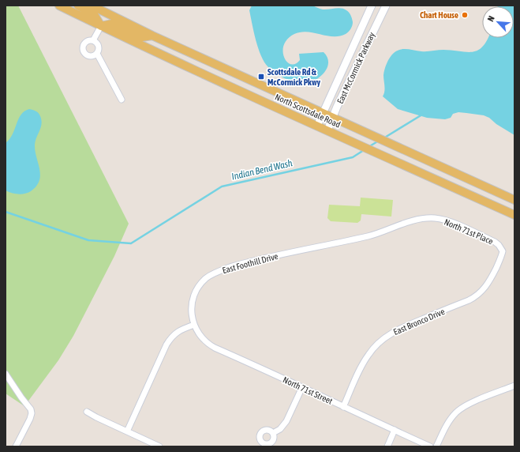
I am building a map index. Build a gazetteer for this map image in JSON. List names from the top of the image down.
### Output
{
  "streets": {
    "main road": ["East McCormick Parkway", "North Scottsdale Road"],
    "street": [
      "North 71st Place",
      "East Foothill Drive",
      "East Bronco Drive",
      "North 71st Street"
    ]
  },
  "crossings": [
    ["East McCormick Parkway", "North Scottsdale Road"],
    ["North 71st Place", "East Foothill Drive"],
    ["North 71st Place", "East Bronco Drive"],
    ["East Foothill Drive", "North 71st Street"],
    ["East Bronco Drive", "North 71st Street"]
  ],
  "water": ["Indian Bend Wash"],
  "places": {
    "other": ["Chart House"],
    "transit": ["Scottsdale Rd & McCormick Pkwy"]
  },
  "north": "top left"
}
